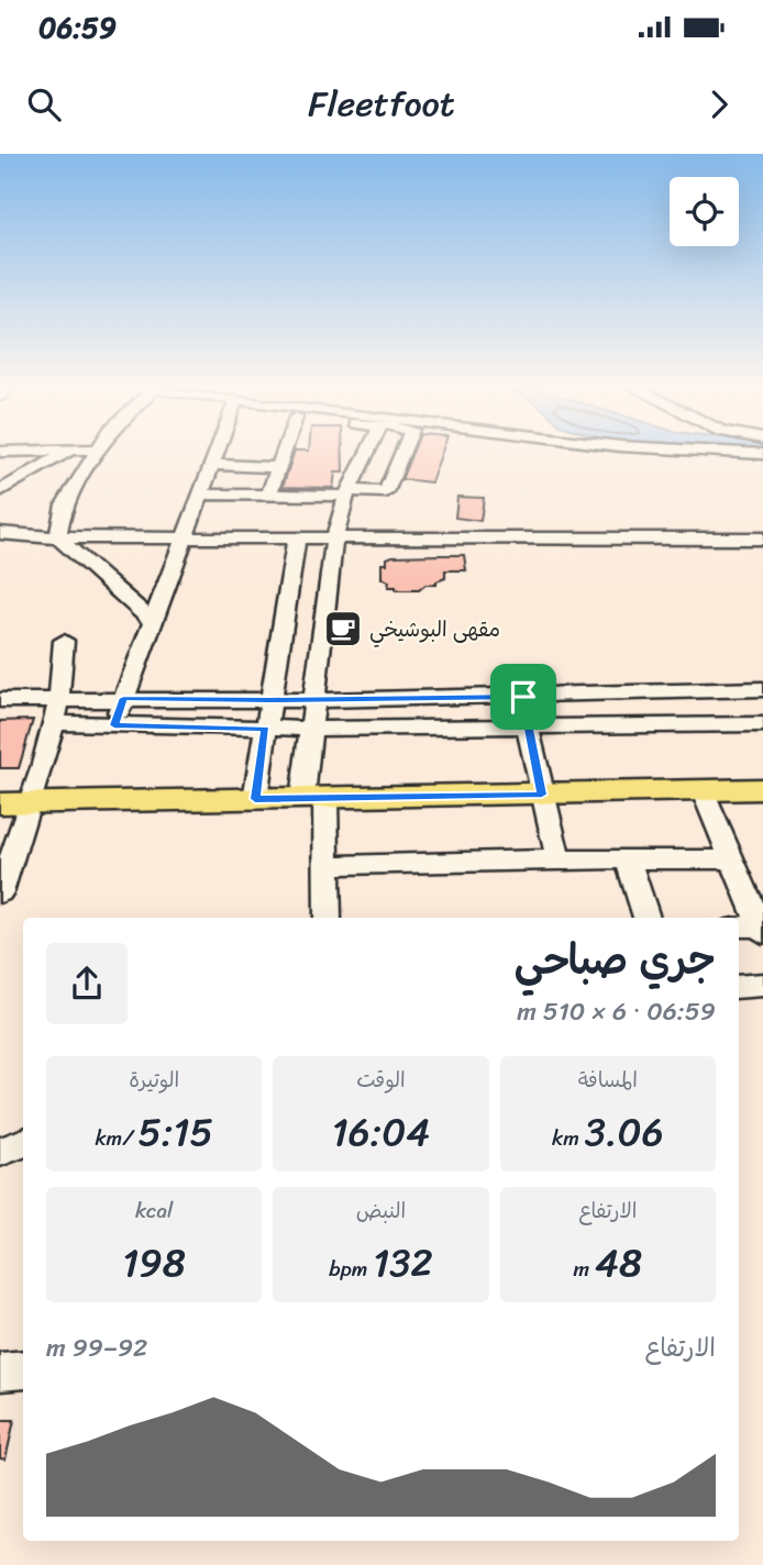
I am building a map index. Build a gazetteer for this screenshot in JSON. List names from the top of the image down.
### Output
{
  "places": {
    "cafe": ["مقهى البوشيخي"]
  },
  "page": {
    "status": "06:59",
    "header": "Fleetfoot",
    "heading": ["جري صباحي", "06:59 · 6 × 510 m"],
    "stats": [
      ["المسافة", "3.06 km"],
      ["الوقت", "16:04"],
      ["الوتيرة", "5:15 /km"],
      ["الارتفاع", "48 m"],
      ["النبض", "132 bpm"],
      ["kcal", "198"]
    ],
    "chart": ["الارتفاع", "92–99 m"]
  }
}
